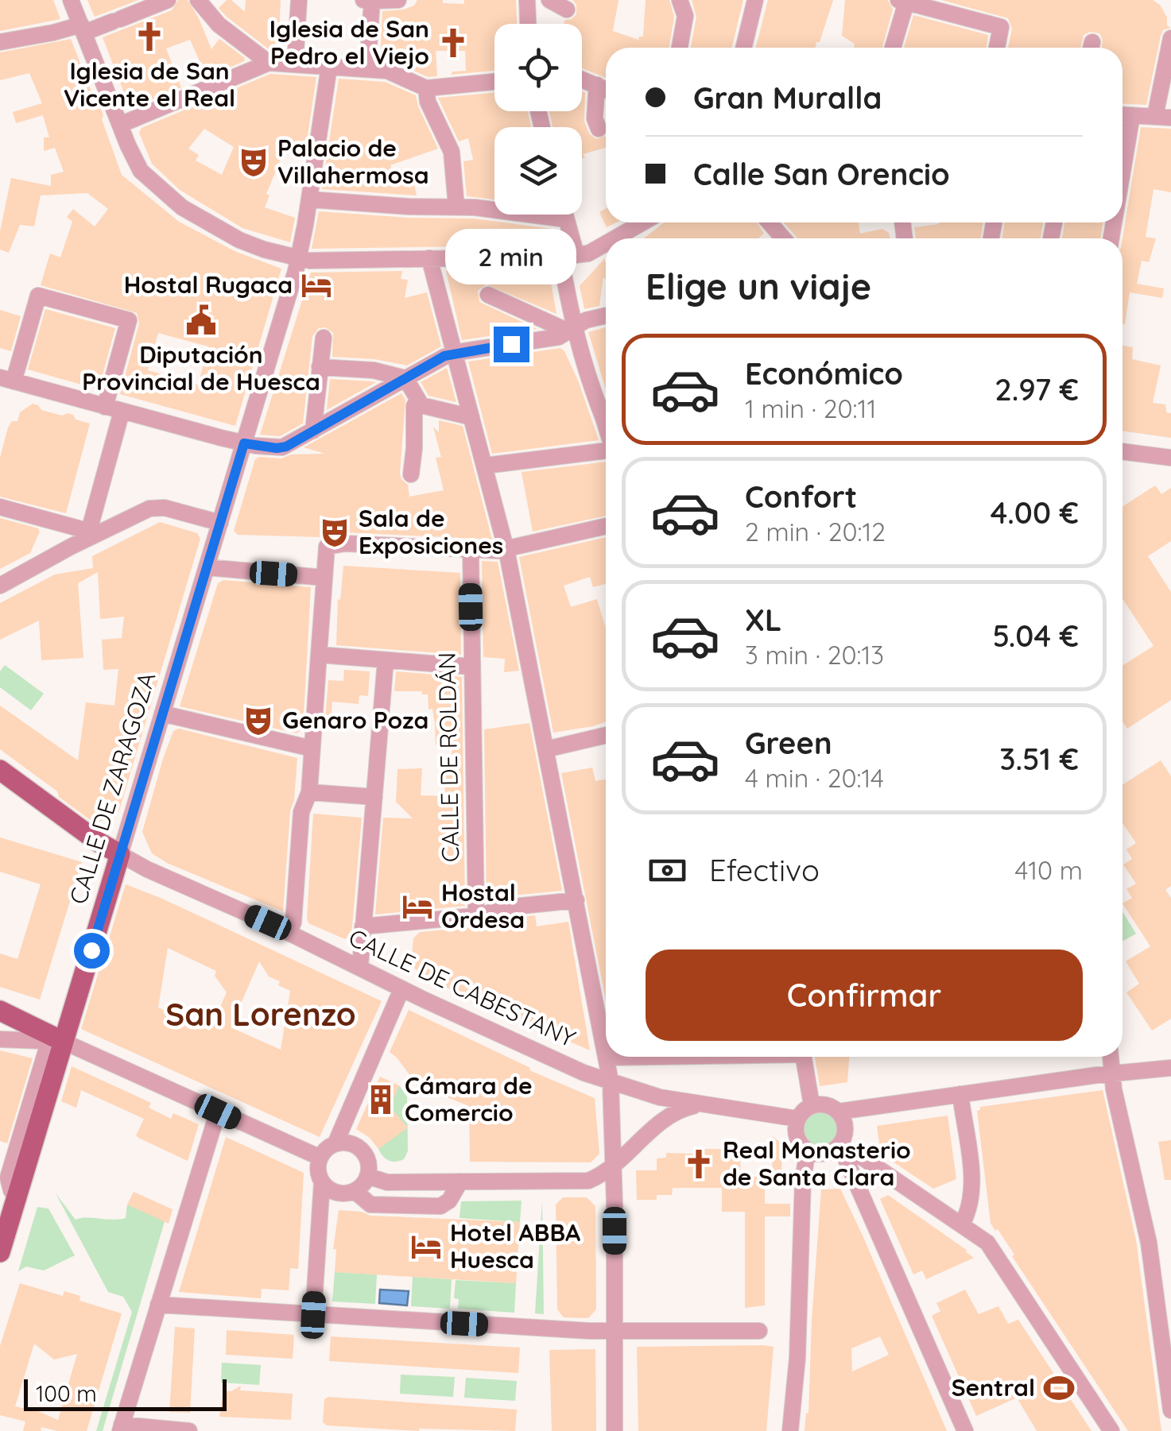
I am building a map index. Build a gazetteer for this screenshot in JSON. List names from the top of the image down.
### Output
{
  "streets": {
    "main road": ["CALLE DE ZARAGOZA"],
    "street": ["CALLE DE ROLDÁN", "CALLE DE CABESTANY"]
  },
  "crossings": [
    ["CALLE DE ZARAGOZA", "CALLE DE CABESTANY"]
  ],
  "districts": ["San Lorenzo"],
  "places": {
    "church": ["Iglesia de San Vicente el Real", "Iglesia de San Pedro el Viejo", "Real Monasterio de Santa Clara"],
    "theatre": ["Palacio de Villahermosa", "Sala de Exposiciones", "Genaro Poza"],
    "hotel": ["Hostal Rugaca", "Hostal Ordesa", "Hotel ABBA Huesca"],
    "public building": ["Diputación Provincial de Huesca"],
    "building": ["Cámara de Comercio"],
    "sports": ["Sentral"]
  },
  "scale_bar": "100 m",
  "page": {
    "banner": ["Gran Muralla", "Calle San Orencio"],
    "bubble": "2 min",
    "heading": "Elige un viaje",
    "list": [
      {
        "name": "Económico",
        "note": "1 min · 20:11",
        "value": "2.97 €"
      },
      {
        "name": "Confort",
        "note": "2 min · 20:12",
        "value": "4.00 €"
      },
      {
        "name": "XL",
        "note": "3 min · 20:13",
        "value": "5.04 €"
      },
      {
        "name": "Green",
        "note": "4 min · 20:14",
        "value": "3.51 €"
      }
    ],
    "pay": ["Efectivo", "410 m"],
    "buttons": "Confirmar",
    "scale": "100 m"
  }
}
